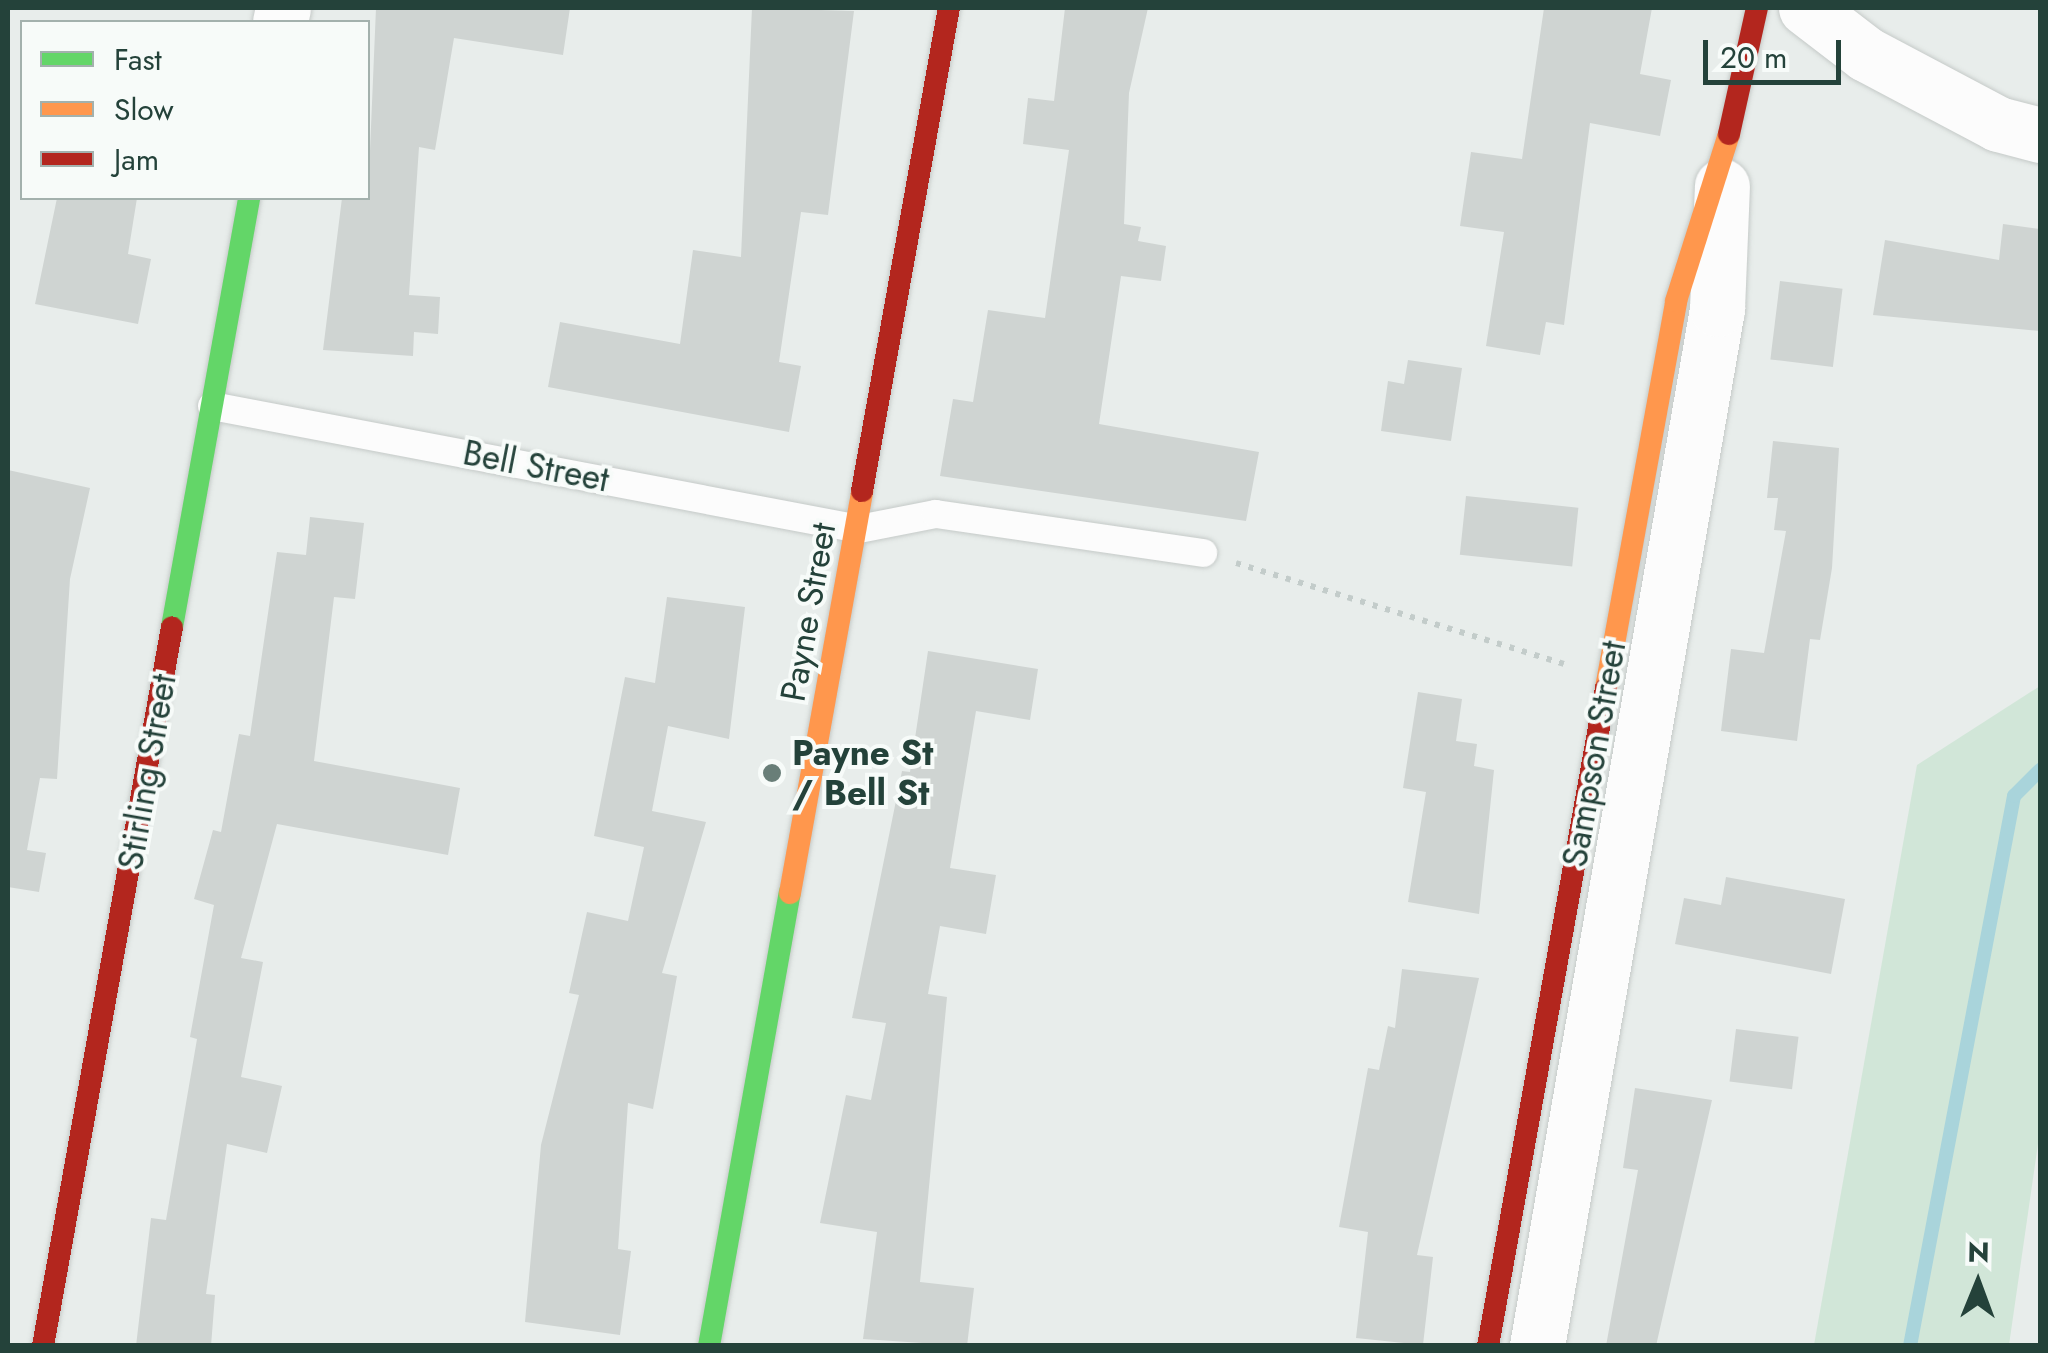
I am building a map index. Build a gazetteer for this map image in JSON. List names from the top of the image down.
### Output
{
  "streets": {
    "street": ["Payne Street", "Sampson Street", "Stirling Street"],
    "lane": ["Bell Street"]
  },
  "crossings": [
    ["Bell Street", "Payne Street"],
    ["Bell Street", "Stirling Street"]
  ],
  "places": ["Payne St / Bell St"],
  "legend": ["Fast", "Slow", "Jam"],
  "scale_bar": "20 m",
  "north": "top"
}
